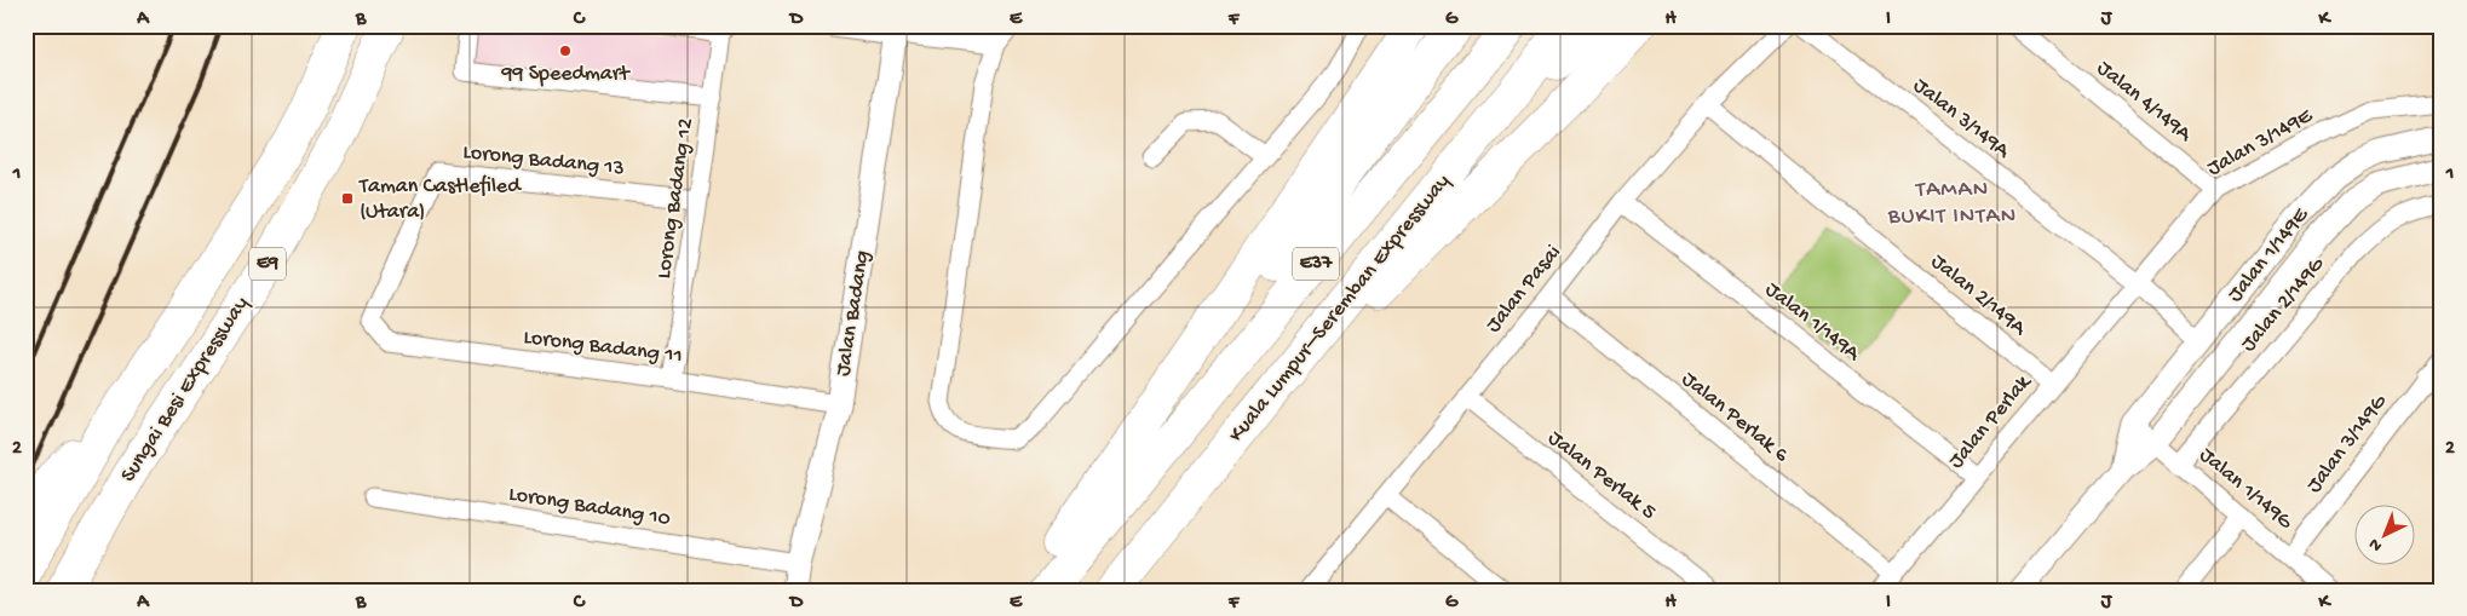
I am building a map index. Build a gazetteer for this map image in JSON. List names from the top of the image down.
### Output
{
  "streets": {
    "highway": [
      "E9",
      "E37",
      "Kuala Lumpur–Seremban Expressway",
      "Sungai Besi Expressway"
    ],
    "street": [
      "Jalan 4/149A",
      "Jalan 3/149A",
      "Jalan 3/149E",
      "Lorong Badang 13",
      "Lorong Badang 12",
      "Jalan 1/149E",
      "Jalan Pasai",
      "Jalan 2/149A",
      "Jalan 2/149G",
      "Jalan Badang",
      "Jalan 1/149A",
      "Lorong Badang 11",
      "Jalan Perlak 6",
      "Jalan Perlak",
      "Jalan 3/149G",
      "Jalan Perlak 5",
      "Jalan 1/149G",
      "Lorong Badang 10"
    ]
  },
  "crossings": [
    ["Jalan 4/149A", "Jalan 3/149E"],
    ["Jalan 3/149A", "Jalan 3/149E"],
    ["Jalan 3/149A", "Jalan 1/149E"],
    ["Jalan 3/149A", "Jalan Perlak"],
    ["Jalan 3/149E", "Jalan Perlak"],
    ["Lorong Badang 13", "Lorong Badang 12"],
    ["Lorong Badang 13", "Lorong Badang 11"],
    ["Lorong Badang 12", "Lorong Badang 11"],
    ["Jalan 1/149E", "Jalan 1/149G"],
    ["Jalan Pasai", "Jalan 2/149A"],
    ["Jalan Pasai", "Jalan 1/149A"],
    ["Jalan Pasai", "Jalan Perlak 6"],
    ["Jalan Pasai", "Jalan Perlak 5"],
    ["Jalan 2/149A", "Jalan Perlak"],
    ["Jalan 2/149G", "Jalan 1/149G"],
    ["Jalan Badang", "Lorong Badang 11"],
    ["Jalan Badang", "Lorong Badang 10"],
    ["Jalan 1/149A", "Jalan Perlak"],
    ["Jalan Perlak 6", "Jalan Perlak"],
    ["Jalan 3/149G", "Jalan 1/149G"]
  ],
  "districts": ["TAMAN BUKIT INTAN"],
  "places": {
    "other": ["99 Speedmart"],
    "transit": ["Taman Castlefiled (Utara)"]
  },
  "north": "bottom left",
  "grid": {
    "columns": [
      "A",
      "B",
      "C",
      "D",
      "E",
      "F",
      "G",
      "H",
      "I",
      "J",
      "K"
    ],
    "rows": ["1", "2"]
  }
}
